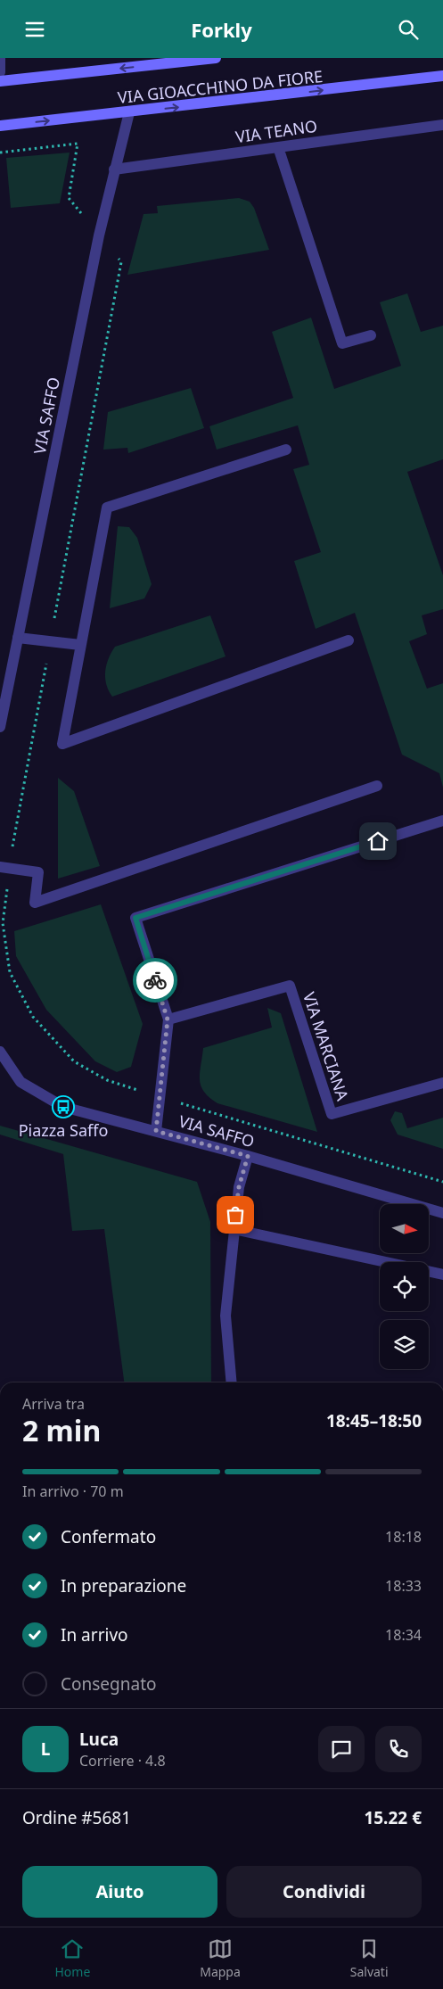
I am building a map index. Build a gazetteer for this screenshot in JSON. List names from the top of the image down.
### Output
{
  "streets": {
    "street": [
      "VIA GIOACCHINO DA FIORE",
      "VIA TEANO",
      "VIA SAFFO",
      "VIA MARCIANA"
    ]
  },
  "crossings": [
    ["VIA GIOACCHINO DA FIORE", "VIA SAFFO"],
    ["VIA TEANO", "VIA SAFFO"]
  ],
  "places": {
    "bus stop": ["Piazza Saffo"]
  },
  "north": "right",
  "page": {
    "header": "Forkly",
    "heading": ["2 min", "Arriva tra", "18:45–18:50"],
    "panel": [
      "Luca",
      "Corriere · 4.8",
      "Ordine #5681",
      "15.22 €"
    ],
    "bar": "In arrivo · 70 m",
    "list": [
      ["Confermato", "18:18"],
      ["In preparazione", "18:33"],
      ["In arrivo", "18:34"],
      "Consegnato"
    ],
    "round": "L",
    "buttons": ["Aiuto", "Condividi"],
    "tabs": ["Home", "Mappa", "Salvati"]
  }
}
